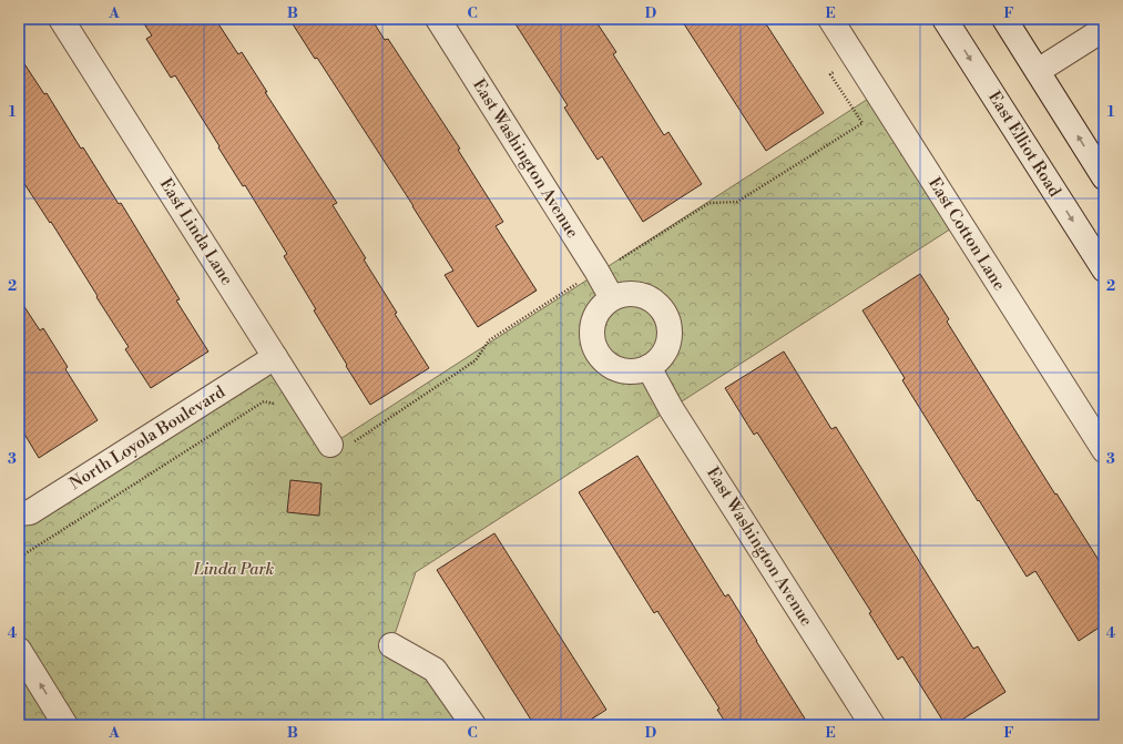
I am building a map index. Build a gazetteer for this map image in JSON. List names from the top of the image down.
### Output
{
  "streets": {
    "street": [
      "East Elliot Road",
      "East Washington Avenue",
      "East Linda Lane",
      "East Cotton Lane",
      "North Loyola Boulevard"
    ]
  },
  "crossings": [
    ["East Linda Lane", "North Loyola Boulevard"]
  ],
  "parks": ["Linda Park"],
  "grid": {
    "columns": [
      "A",
      "B",
      "C",
      "D",
      "E",
      "F"
    ],
    "rows": [
      "1",
      "2",
      "3",
      "4"
    ]
  }
}
